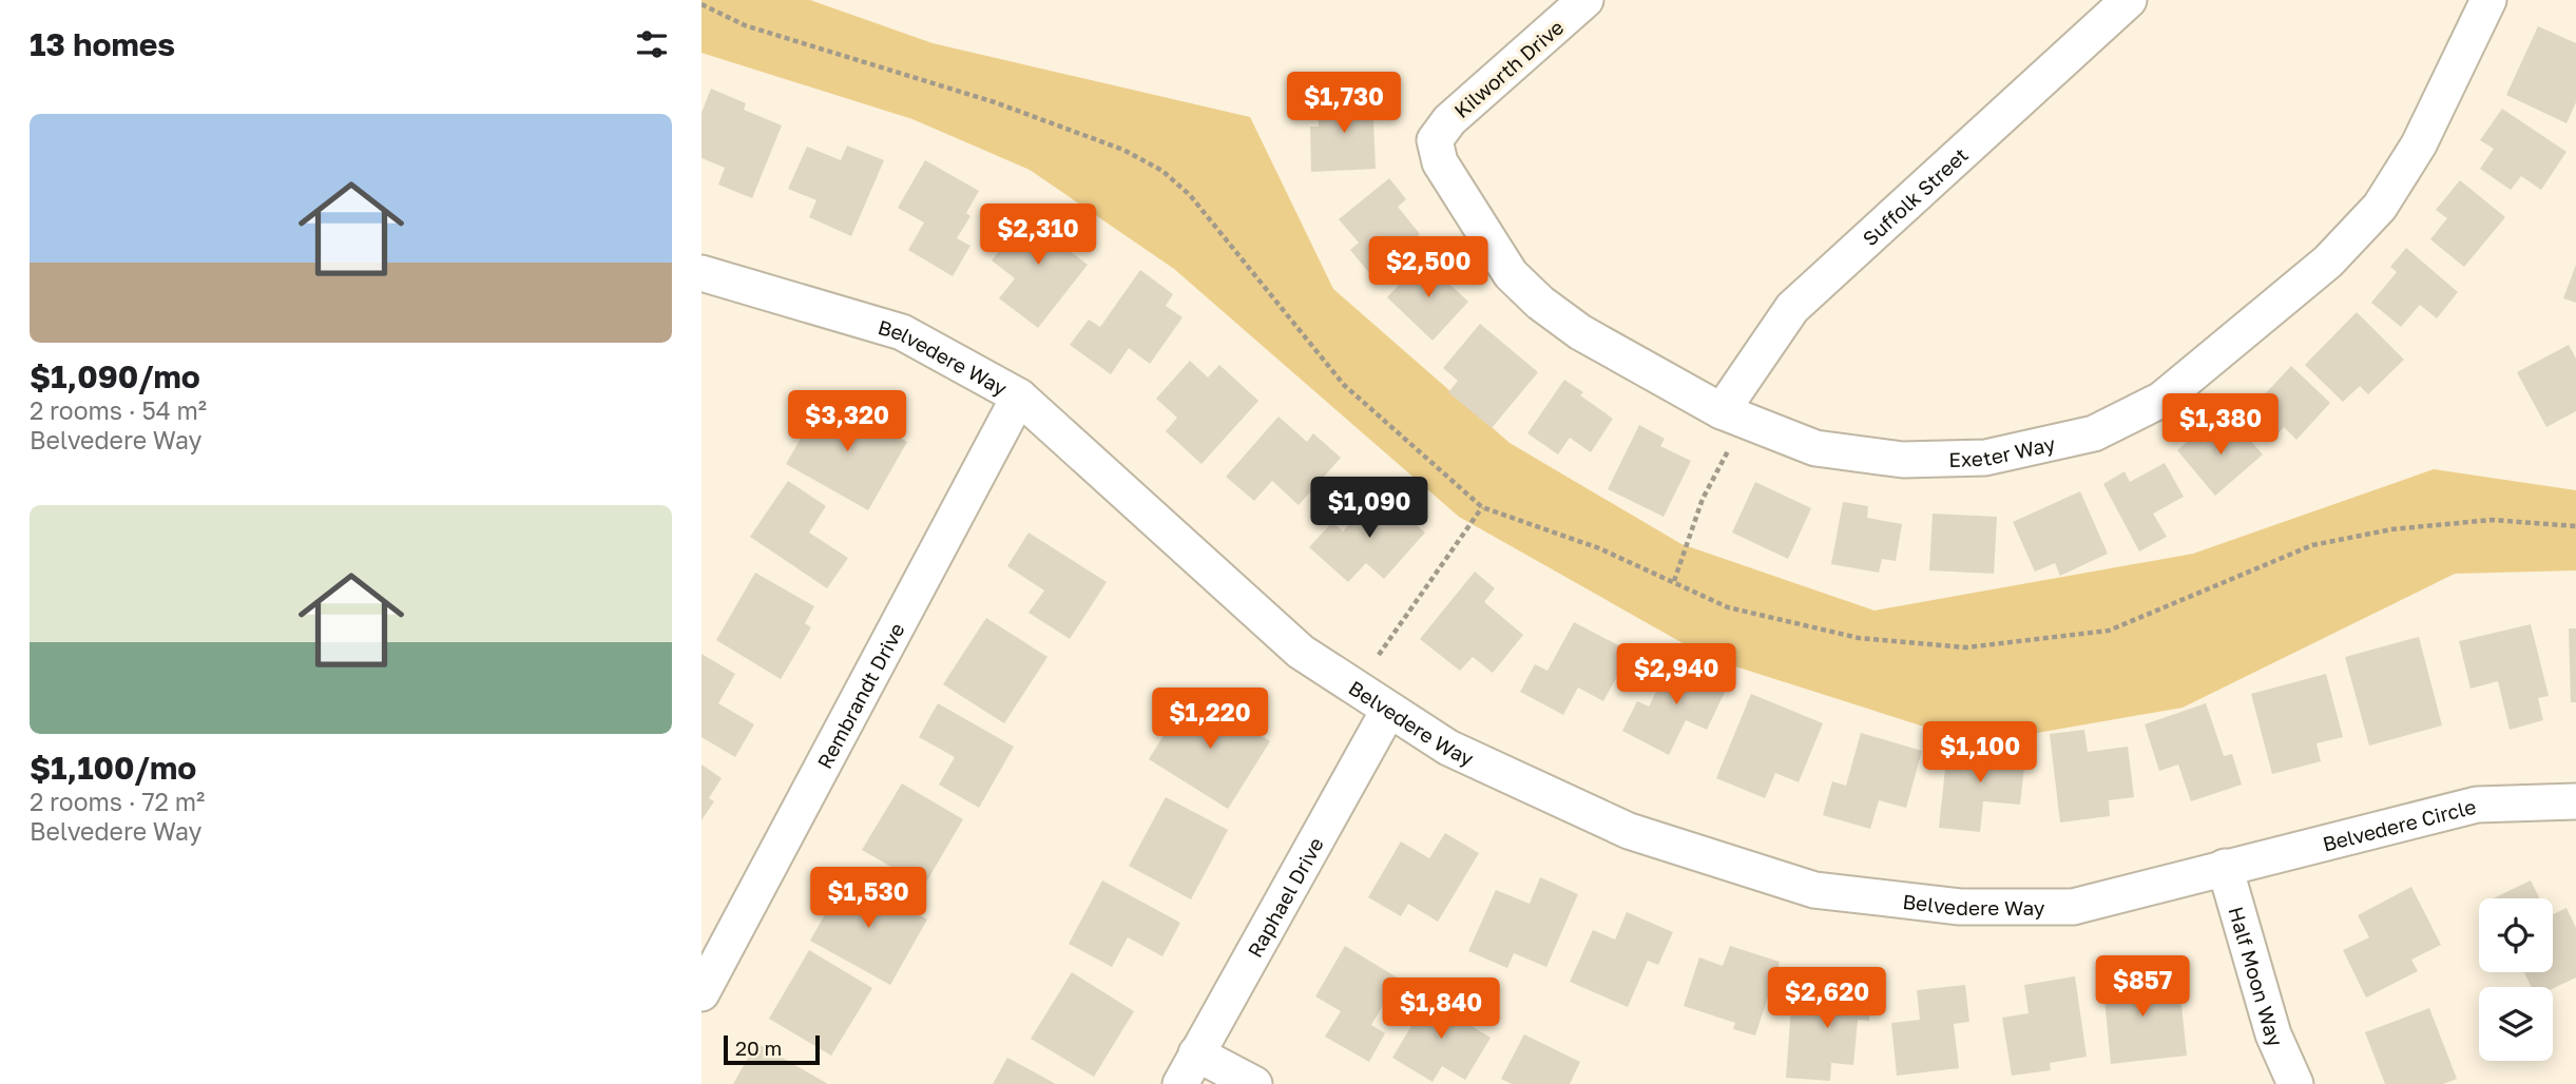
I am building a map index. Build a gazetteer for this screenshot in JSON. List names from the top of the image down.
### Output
{
  "streets": {
    "street": [
      "Kilworth Drive",
      "Suffolk Street",
      "Belvedere Way",
      "Exeter Way",
      "Rembrandt Drive",
      "Belvedere Circle",
      "Raphael Drive",
      "Half Moon Way"
    ]
  },
  "crossings": [
    ["Kilworth Drive", "Exeter Way"],
    ["Suffolk Street", "Exeter Way"],
    ["Belvedere Way", "Rembrandt Drive"],
    ["Belvedere Way", "Belvedere Circle"],
    ["Belvedere Way", "Raphael Drive"],
    ["Belvedere Way", "Half Moon Way"],
    ["Belvedere Circle", "Half Moon Way"]
  ],
  "scale_bar": "20 m",
  "page": {
    "heading": "13 homes",
    "price": [
      "$1,730",
      "$2,310",
      "$2,500",
      "$3,320",
      "$1,380",
      "$1,090",
      "$2,940",
      "$1,220",
      "$1,100",
      "$1,530",
      "$857",
      "$2,620",
      "$1,840"
    ],
    "list": [
      {
        "name": "$1,090/mo",
        "note": "2 rooms · 54 m² · Belvedere Way"
      },
      {
        "name": "$1,100/mo",
        "note": "2 rooms · 72 m² · Belvedere Way"
      }
    ],
    "scale": "20 m"
  }
}
